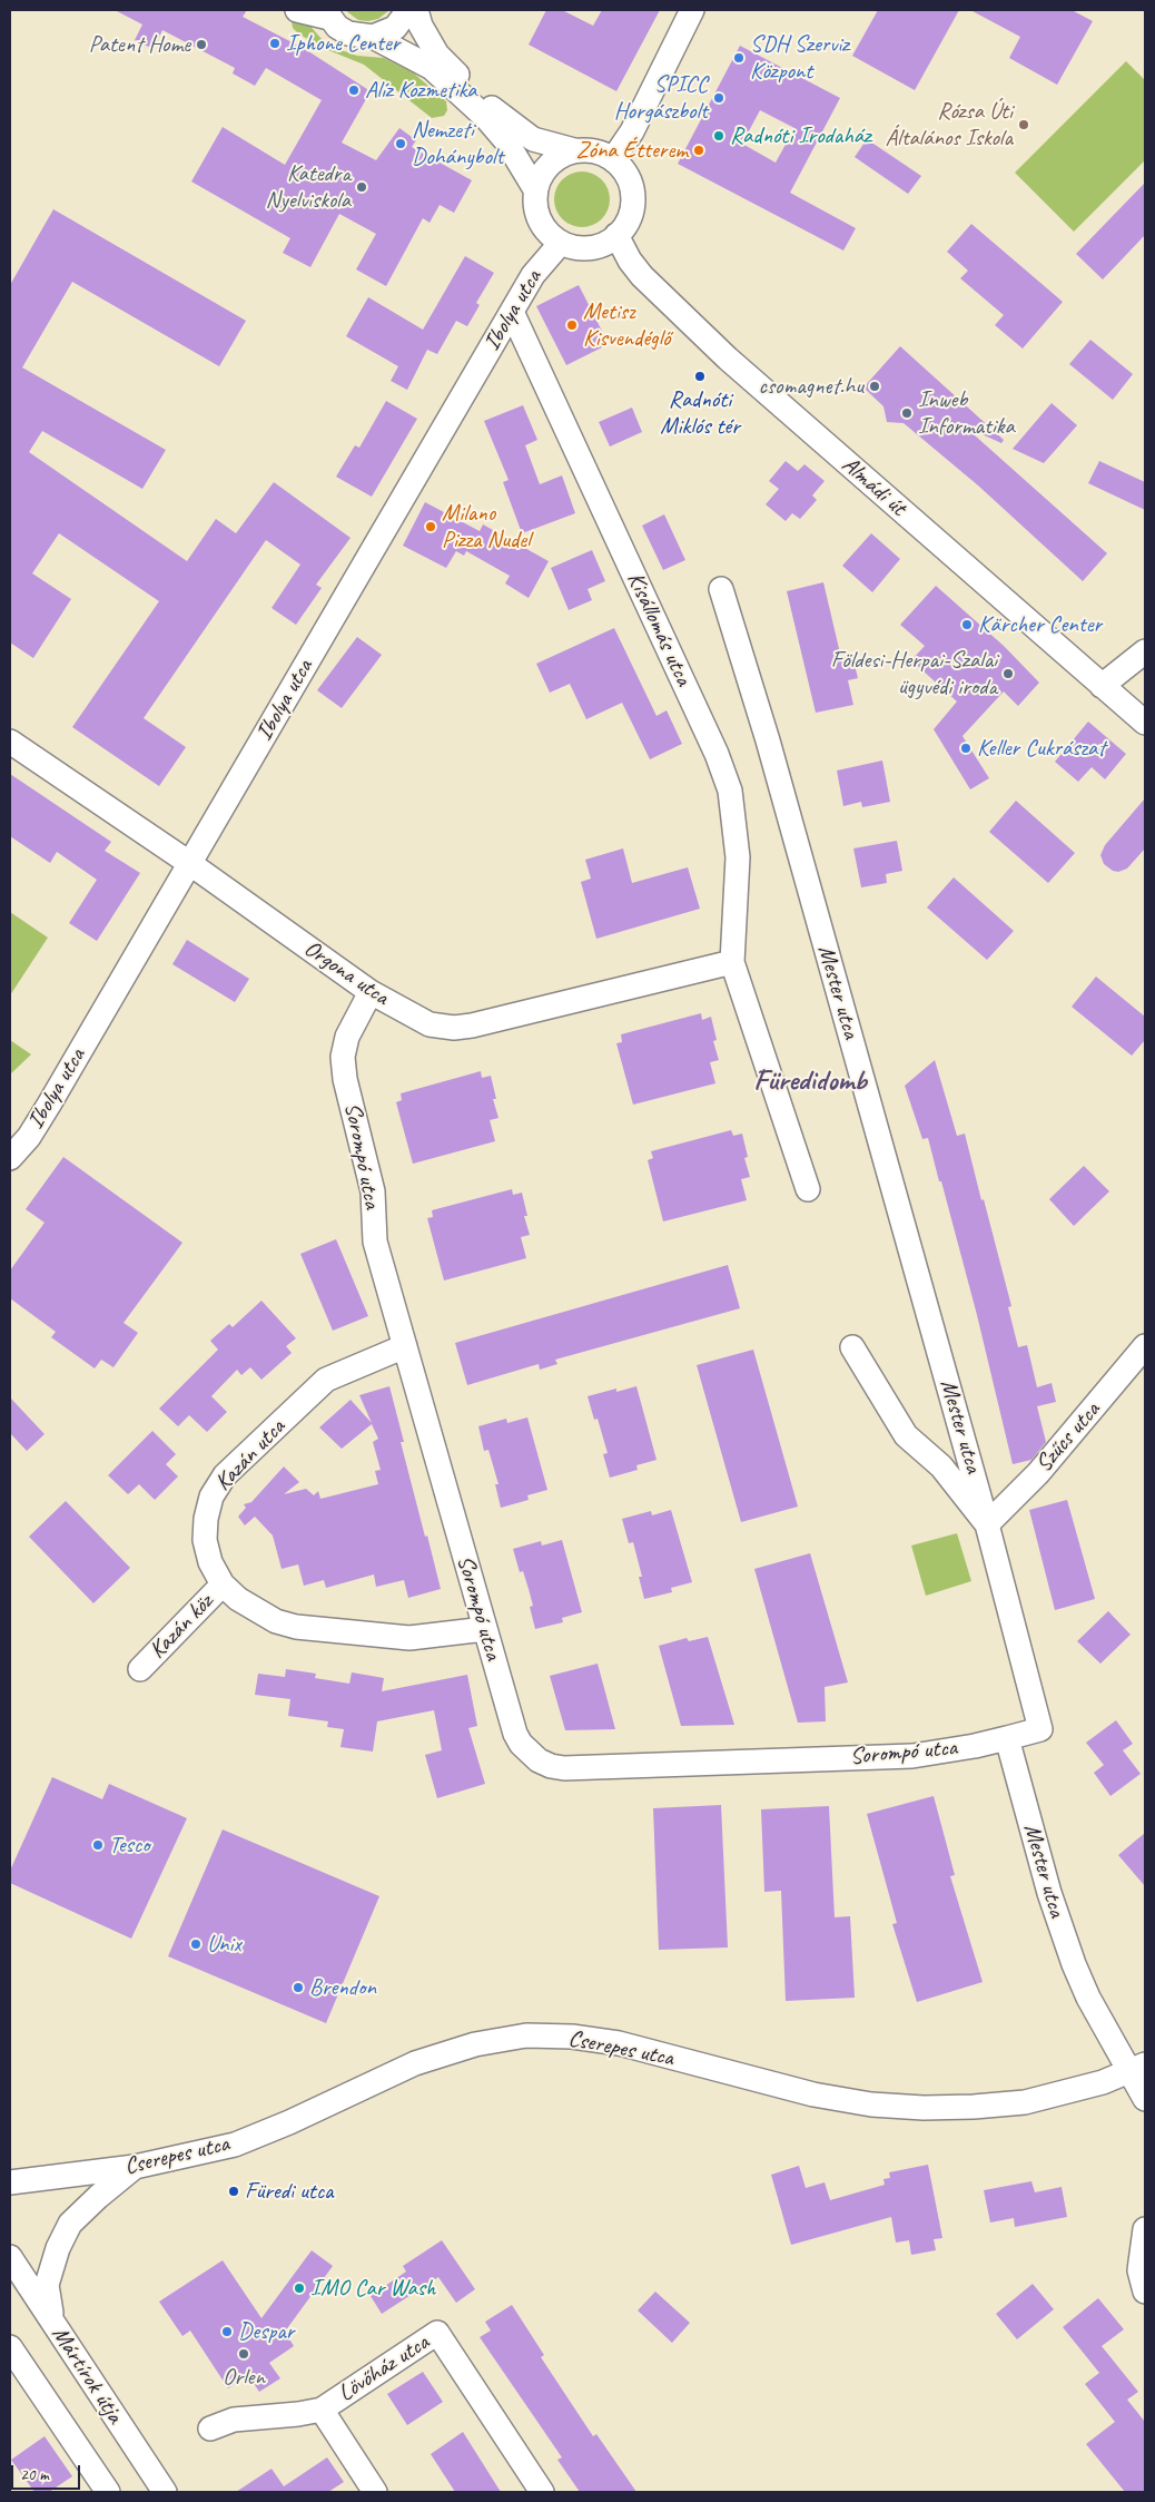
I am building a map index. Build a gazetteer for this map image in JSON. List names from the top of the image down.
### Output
{
  "streets": {
    "street": [
      "Ibolya utca",
      "Almádi út",
      "Kisállomás utca",
      "Orgona utca",
      "Mester utca",
      "Sorompó utca",
      "Szűcs utca",
      "Kazán utca",
      "Kazán köz",
      "Cserepes utca",
      "Lövőház utca",
      "Mártírok útja"
    ]
  },
  "crossings": [
    ["Ibolya utca", "Almádi út"],
    ["Ibolya utca", "Kisállomás utca"],
    ["Ibolya utca", "Orgona utca"],
    ["Kisállomás utca", "Orgona utca"],
    ["Orgona utca", "Sorompó utca"],
    ["Mester utca", "Sorompó utca"],
    ["Mester utca", "Szűcs utca"],
    ["Mester utca", "Cserepes utca"],
    ["Sorompó utca", "Kazán utca"],
    ["Kazán utca", "Kazán köz"]
  ],
  "districts": ["Füredidomb"],
  "places": [
    "Iphone Center",
    "Patent Home",
    "SDH Szerviz Központ",
    "Alíz Kozmetika",
    "SPICC Horgászbolt",
    "Rózsa Úti Általános Iskola",
    "Radnóti Irodaház",
    "Nemzeti Dohánybolt",
    "Zóna Étterem",
    "Katedra Nyelviskola",
    "Metisz Kisvendéglő",
    "Radnóti Miklós tér",
    "csomagnet.hu",
    "Inweb Informatika",
    "Milano Pizza Nudel",
    "Kärcher Center",
    "Földesi-Herpai-Szalai ügyvédi iroda",
    "Keller Cukrászat",
    "Tesco",
    "Unix",
    "Brendon",
    "Füredi utca",
    "IMO Car Wash",
    "Despar",
    "Orlen"
  ],
  "scale_bar": "20 m"
}
